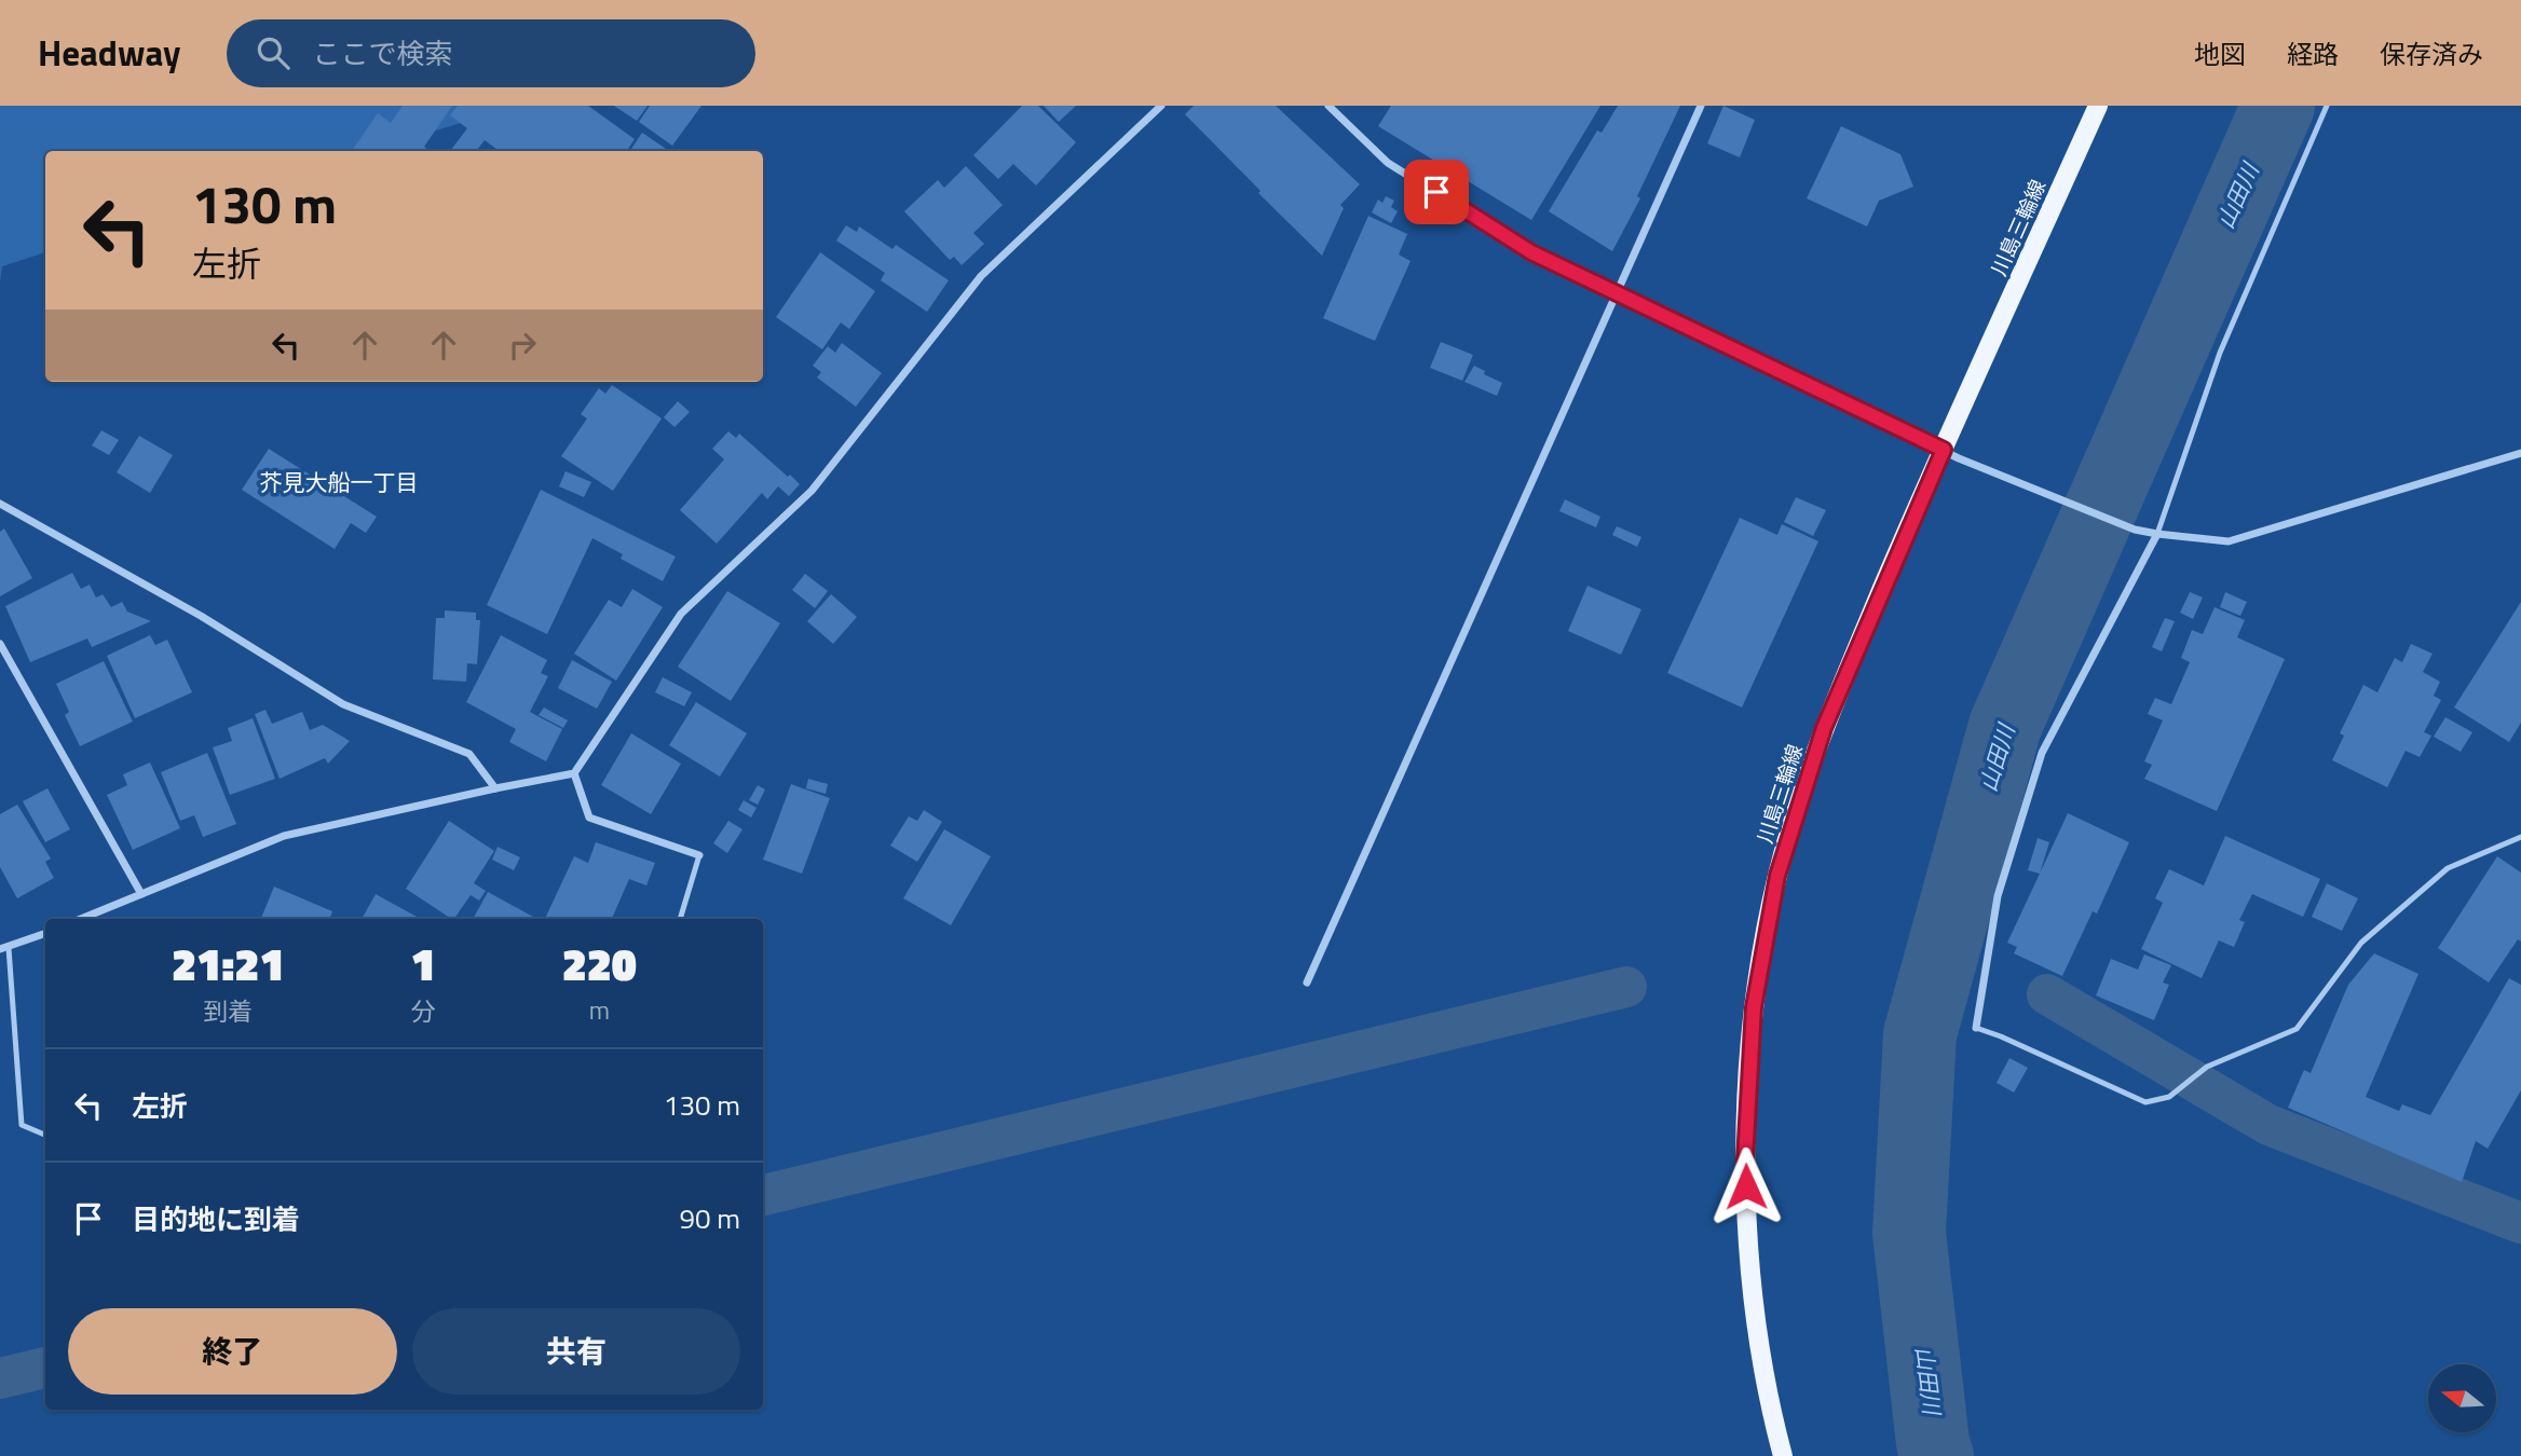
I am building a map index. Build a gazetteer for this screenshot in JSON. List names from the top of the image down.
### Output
{
  "streets": {
    "main road": ["川島三輪線"]
  },
  "districts": ["芥見大船一丁目"],
  "water": ["山田川"],
  "north": "left",
  "page": {
    "header": "Headway",
    "search": "ここで検索",
    "nav": ["地図", "経路", "保存済み"],
    "turn": ["130 m", "左折"],
    "eta": [
      "21:21",
      "到着",
      "1",
      "分",
      "220",
      "m"
    ],
    "list": [
      {
        "name": "左折",
        "value": "130 m"
      },
      {
        "name": "目的地に到着",
        "value": "90 m"
      }
    ],
    "buttons": ["終了", "共有"]
  }
}
